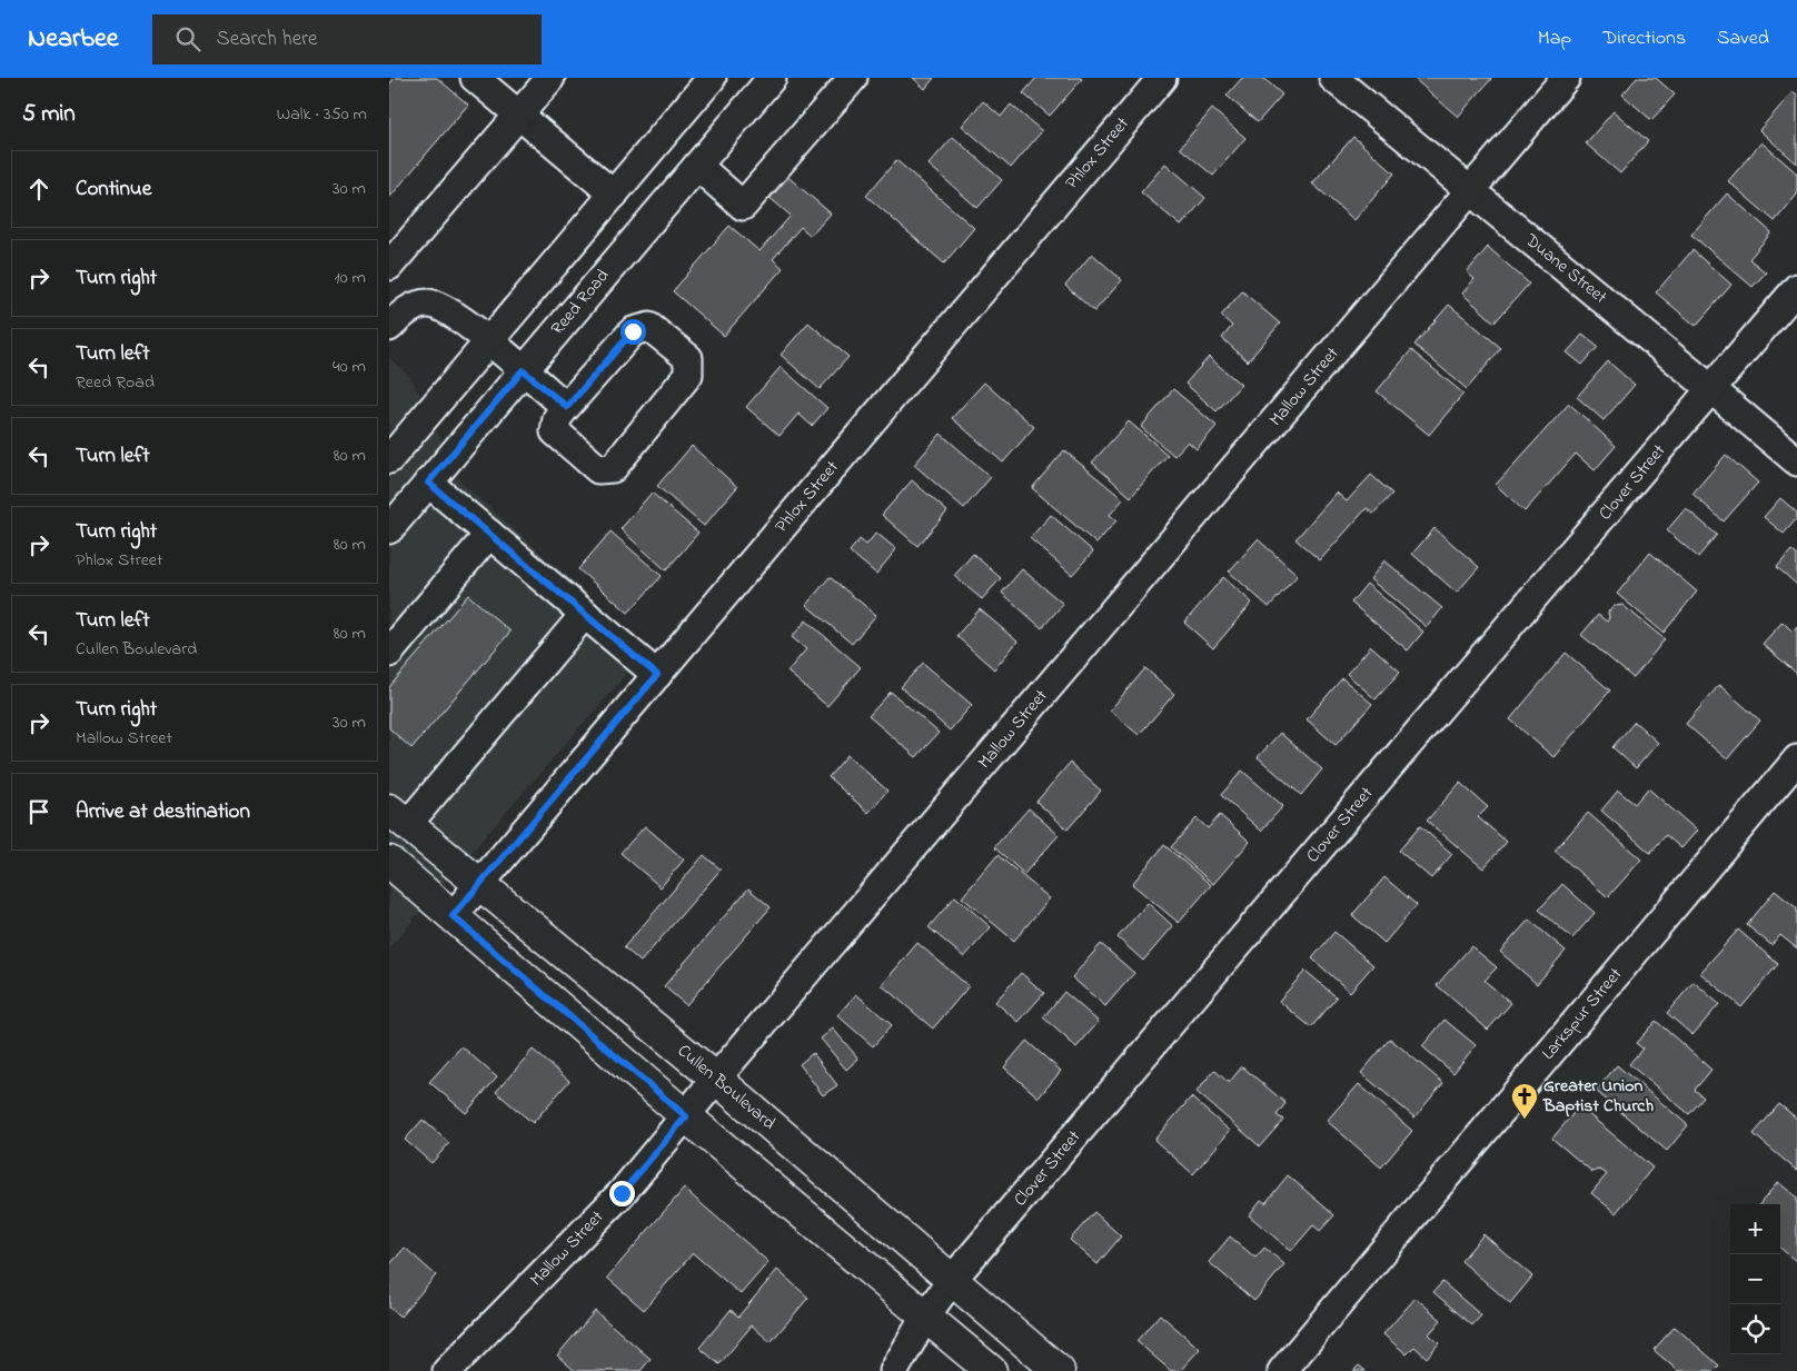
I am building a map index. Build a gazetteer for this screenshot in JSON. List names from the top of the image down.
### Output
{
  "streets": {
    "main road": ["Cullen Boulevard"],
    "street": [
      "Phlox Street",
      "Duane Street",
      "Reed Road",
      "Mallow Street",
      "Clover Street",
      "Larkspur Street"
    ]
  },
  "crossings": [
    ["Phlox Street", "Cullen Boulevard"],
    ["Duane Street", "Mallow Street"],
    ["Duane Street", "Clover Street"],
    ["Mallow Street", "Cullen Boulevard"],
    ["Clover Street", "Cullen Boulevard"]
  ],
  "places": {
    "church": ["Greater Union Baptist Church"]
  },
  "page": {
    "header": "Nearbee",
    "search": "Search here",
    "nav": ["Map", "Directions", "Saved"],
    "heading": ["5 min", "Walk · 350 m"],
    "list": [
      ["Continue", "30 m"],
      ["Turn right", "10 m"],
      ["Turn left", "Reed Road", "40 m"],
      ["Turn left", "80 m"],
      ["Turn right", "Phlox Street", "80 m"],
      ["Turn left", "Cullen Boulevard", "80 m"],
      ["Turn right", "Mallow Street", "30 m"],
      "Arrive at destination"
    ],
    "map_buttons": ["+", "−"]
  }
}
